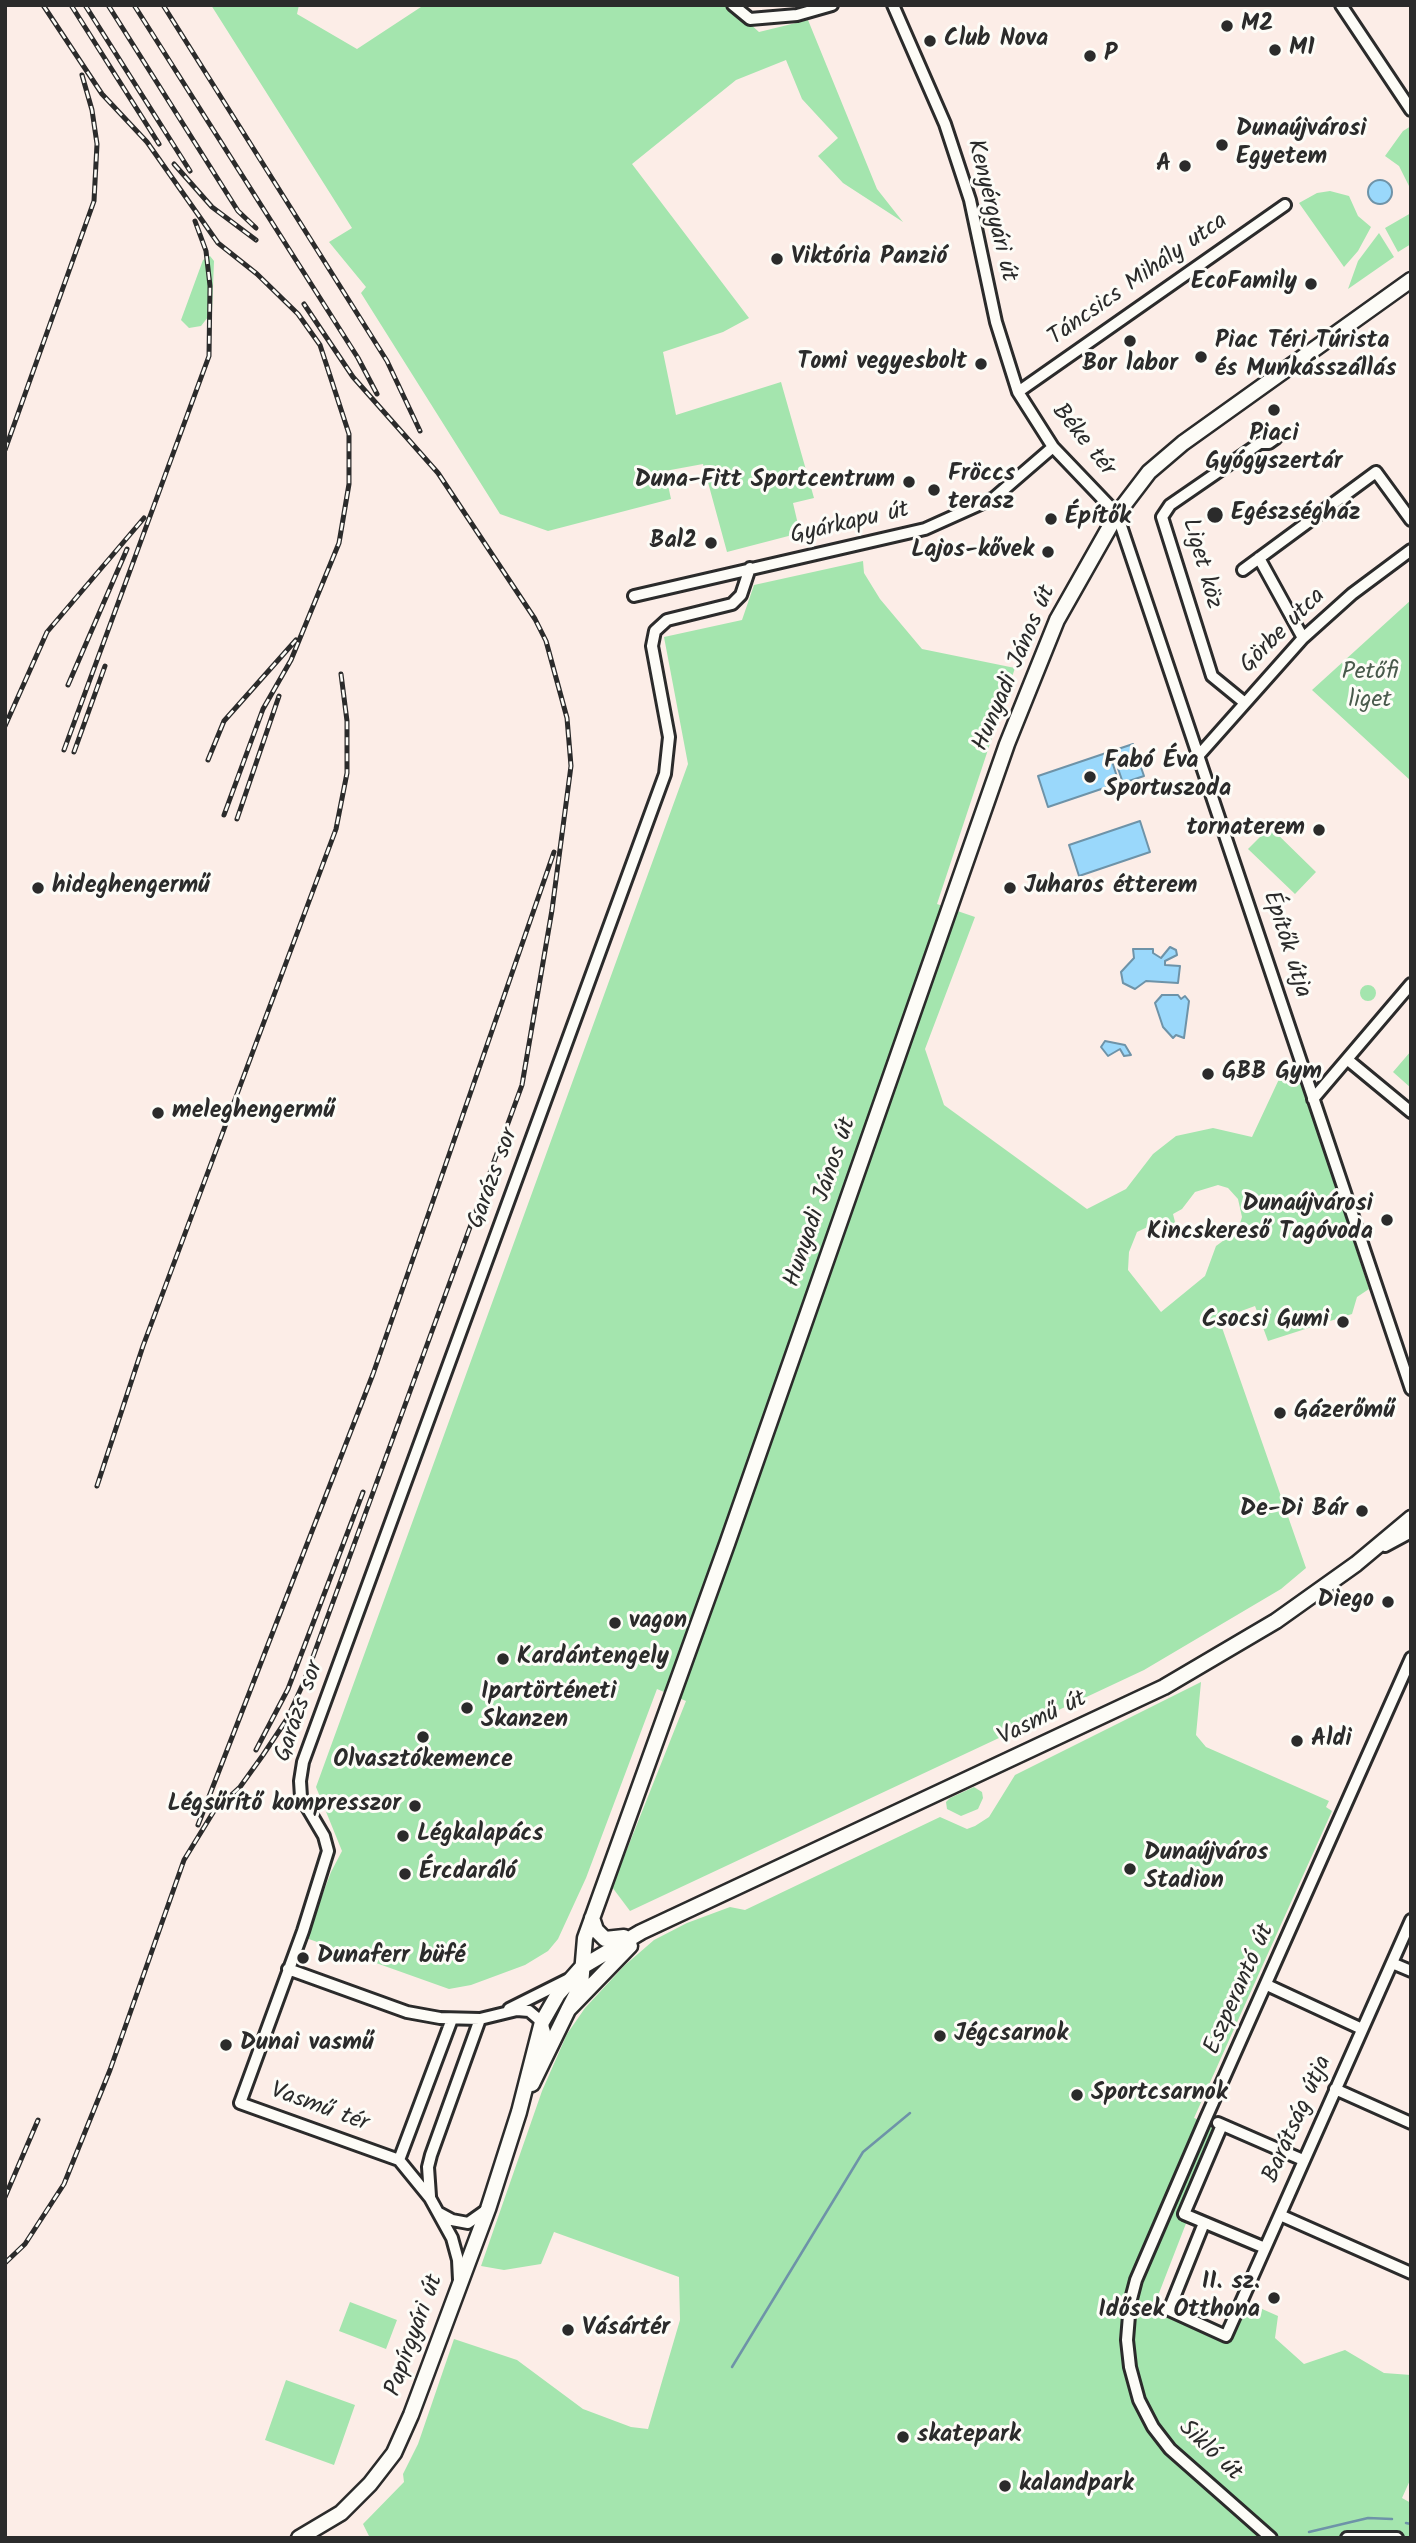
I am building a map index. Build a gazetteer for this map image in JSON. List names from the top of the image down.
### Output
{
  "streets": {
    "street": [
      "Kenyérgyári út",
      "Táncsics Mihály utca",
      "Béke tér",
      "Gyárkapu út",
      "Liget köz",
      "Görbe utca",
      "Hunyadi János út",
      "Építők útja",
      "Garázs sor",
      "Vasmű út",
      "Eszperantó út",
      "Vasmű tér",
      "Barátság útja",
      "Papírgyári út",
      "Sikló út"
    ]
  },
  "crossings": [
    ["Kenyérgyári út", "Táncsics Mihály utca"],
    ["Kenyérgyári út", "Béke tér"],
    ["Táncsics Mihály utca", "Béke tér"],
    ["Béke tér", "Gyárkapu út"],
    ["Béke tér", "Hunyadi János út"],
    ["Béke tér", "Építők útja"],
    ["Gyárkapu út", "Garázs sor"],
    ["Liget köz", "Görbe utca"],
    ["Görbe utca", "Építők útja"],
    ["Hunyadi János út", "Építők útja"],
    ["Garázs sor", "Vasmű tér"],
    ["Eszperantó út", "Sikló út"],
    ["Vasmű tér", "Papírgyári út"]
  ],
  "parks": ["Petőfi liget"],
  "places": [
    "M2",
    "Club Nova",
    "M1",
    "P",
    "Dunaújvárosi Egyetem",
    "A",
    "Viktória Panzió",
    "EcoFamily",
    "Bor labor",
    "Piac Téri Túrista és Munkásszállás",
    "Tomi vegyesbolt",
    "Piaci Gyógyszertár",
    "Duna-Fitt Sportcentrum",
    "Fröccs terasz",
    "Egészségház",
    "Építők",
    "Bal2",
    "Lajos-kővek",
    "Fabó Éva Sportuszoda",
    "tornaterem",
    "hideghengermű",
    "Juharos étterem",
    "GBB Gym",
    "meleghengermű",
    "Dunaújvárosi Kincskereső Tagóvoda",
    "Csocsi Gumi",
    "Gázerőmű",
    "De-Di Bár",
    "Diego",
    "vagon",
    "Kardántengely",
    "Ipartörténeti Skanzen",
    "Olvasztókemence",
    "Aldi",
    "Légsűrítő kompresszor",
    "Légkalapács",
    "Dunaújváros Stadion",
    "Ércdaráló",
    "Dunaferr büfé",
    "Jégcsarnok",
    "Dunai vasmű",
    "Sportcsarnok",
    "II. sz. Idősek Otthona",
    "Vásártér",
    "skatepark",
    "kalandpark"
  ]
}
